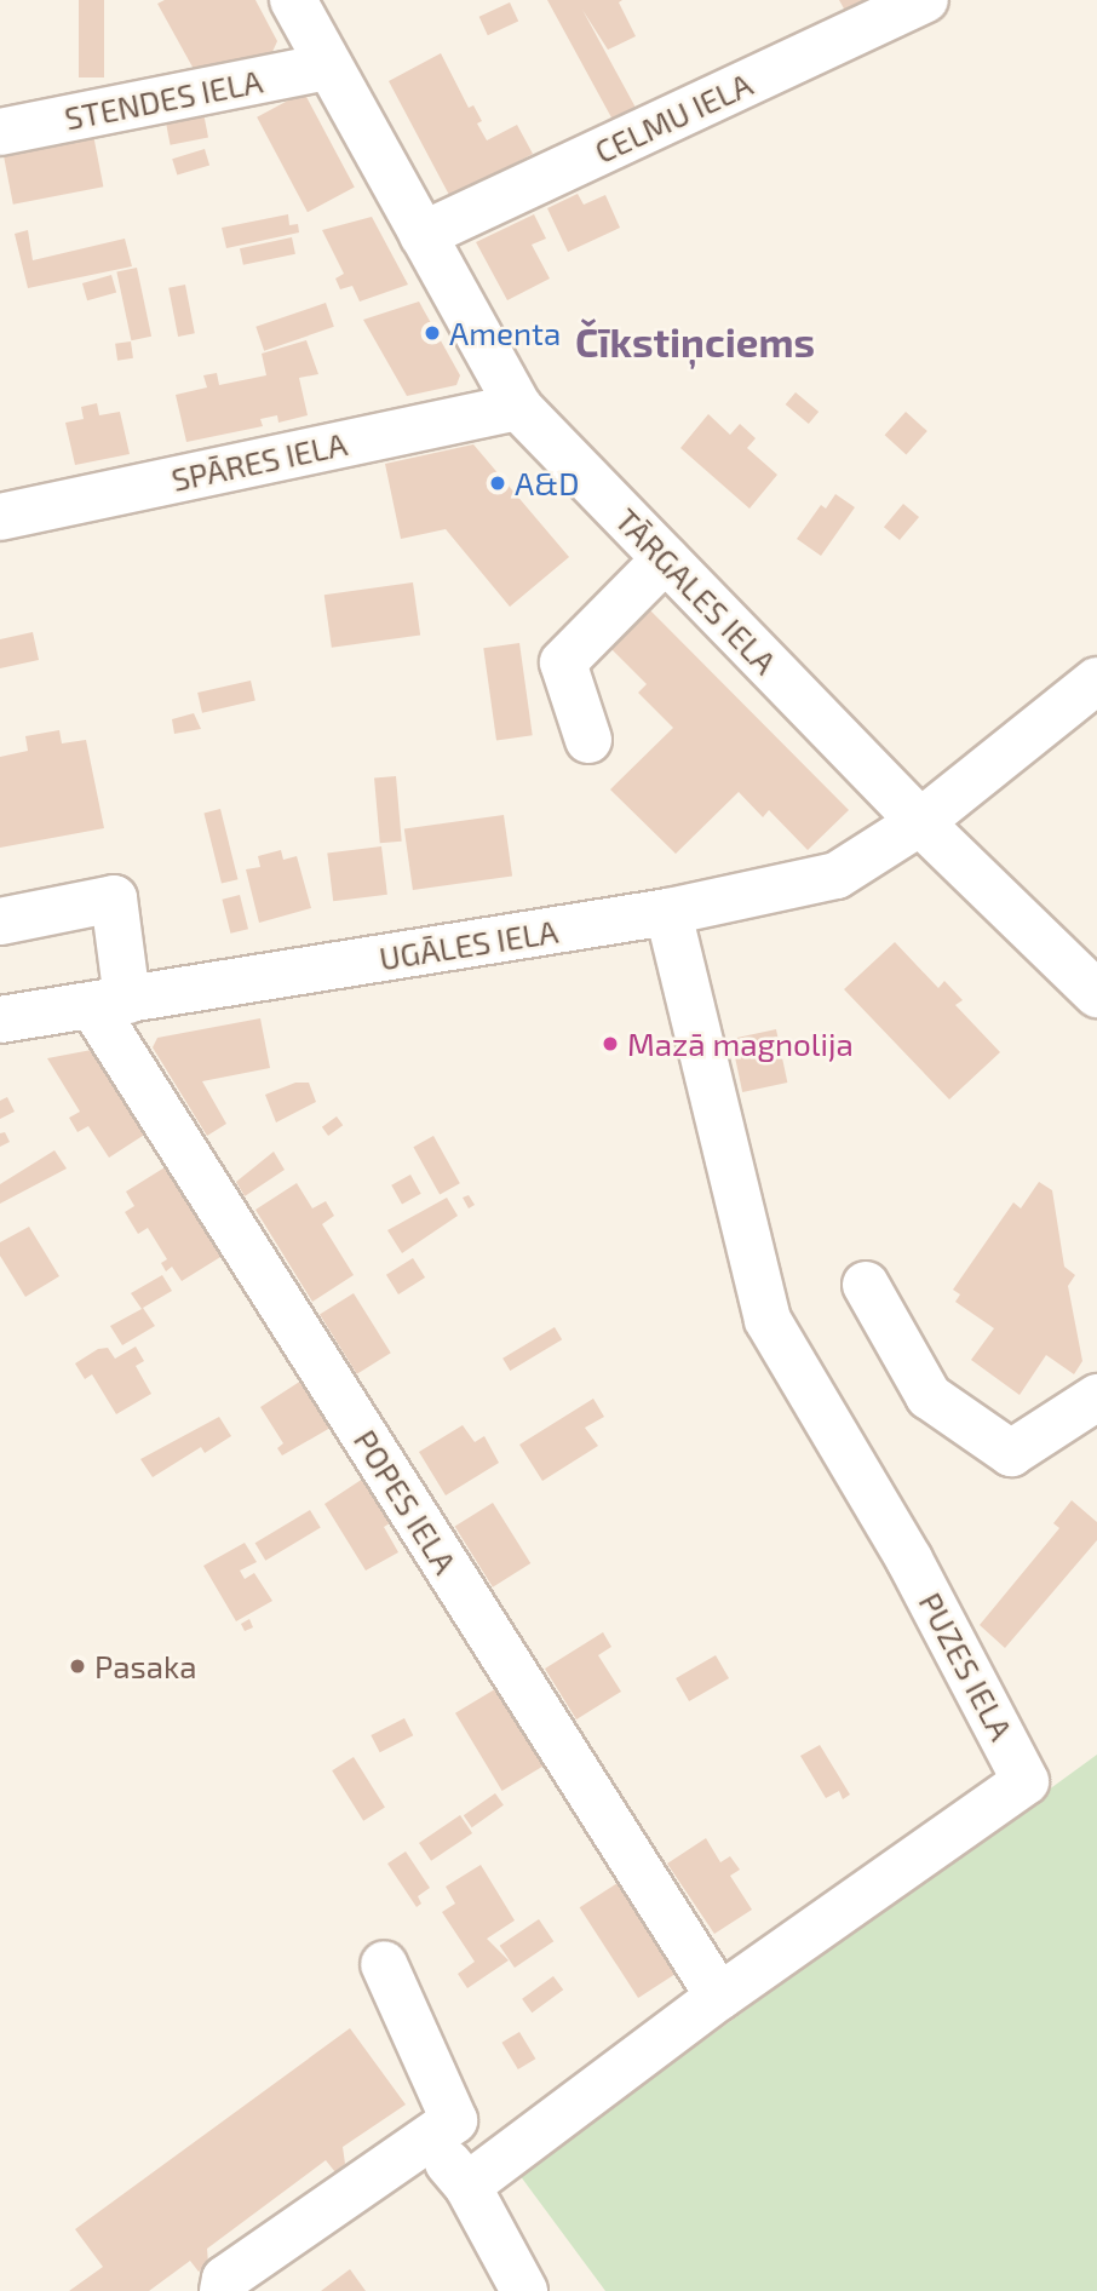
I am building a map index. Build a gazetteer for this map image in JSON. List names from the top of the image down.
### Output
{
  "streets": {
    "street": [
      "STENDES IELA",
      "CELMU IELA",
      "SPĀRES IELA",
      "TĀRGALES IELA",
      "UGĀLES IELA",
      "POPES IELA",
      "PUZES IELA"
    ]
  },
  "crossings": [
    ["STENDES IELA", "TĀRGALES IELA"],
    ["CELMU IELA", "TĀRGALES IELA"],
    ["SPĀRES IELA", "TĀRGALES IELA"],
    ["TĀRGALES IELA", "UGĀLES IELA"],
    ["UGĀLES IELA", "POPES IELA"],
    ["UGĀLES IELA", "PUZES IELA"],
    ["POPES IELA", "PUZES IELA"]
  ],
  "districts": ["Čīkstiņciems"],
  "places": [
    "Amenta",
    "A&D",
    "Mazā magnolija",
    "Pasaka"
  ]
}
